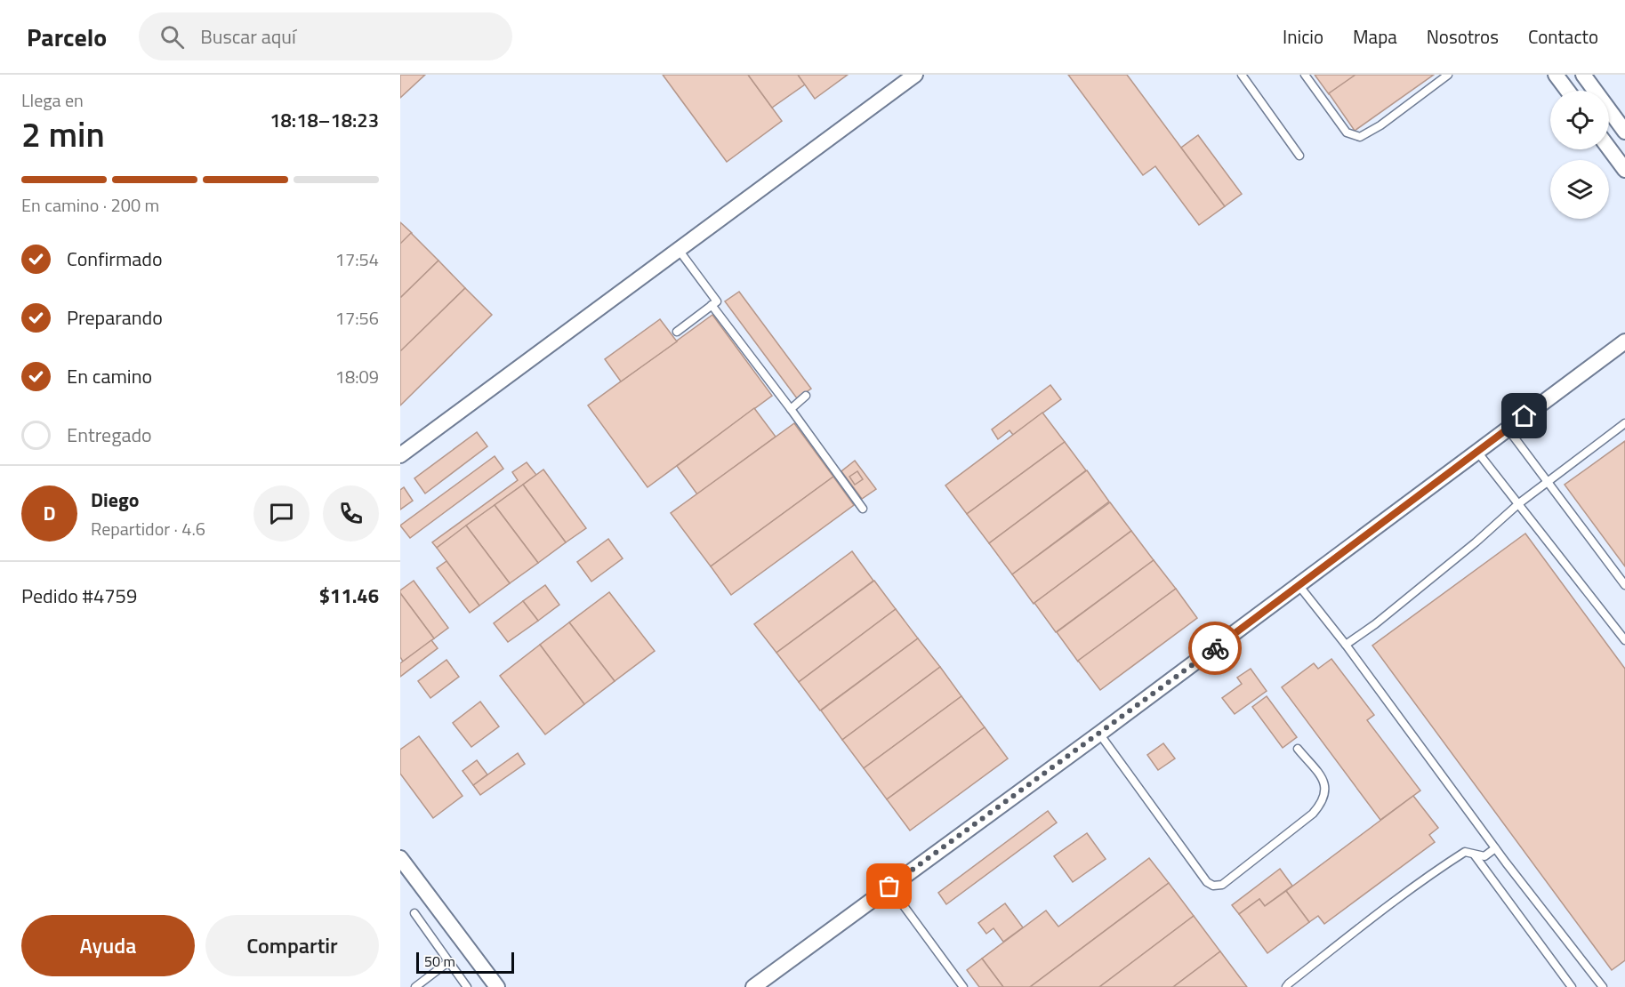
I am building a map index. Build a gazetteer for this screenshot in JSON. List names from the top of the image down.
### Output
{
  "scale_bar": "50 m",
  "page": {
    "header": "Parcelo",
    "search": "Buscar aquí",
    "nav": [
      "Inicio",
      "Mapa",
      "Nosotros",
      "Contacto"
    ],
    "heading": ["2 min", "Llega en", "18:18–18:23"],
    "panel": [
      "Diego",
      "Repartidor · 4.6",
      "Pedido #4759",
      "$11.46"
    ],
    "bar": "En camino · 200 m",
    "list": [
      ["Confirmado", "17:54"],
      ["Preparando", "17:56"],
      ["En camino", "18:09"],
      "Entregado"
    ],
    "round": "D",
    "buttons": ["Ayuda", "Compartir"],
    "scale": "50 m"
  }
}
